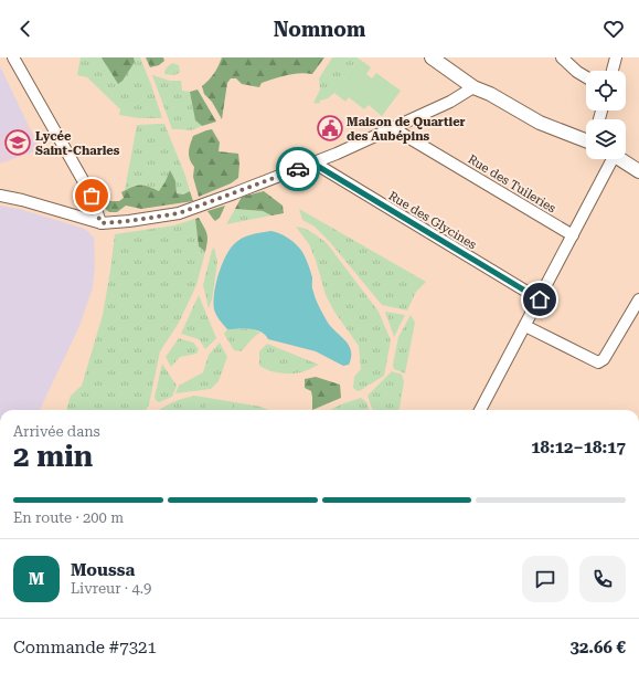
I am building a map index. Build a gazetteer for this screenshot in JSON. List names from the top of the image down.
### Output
{
  "streets": {
    "street": ["Rue des Tuileries", "Rue des Glycines"]
  },
  "places": {
    "public building": ["Maison de Quartier des Aubépins"],
    "school or university": ["Lycée Saint-Charles"]
  },
  "page": {
    "header": "Nomnom",
    "heading": ["2 min", "Arrivée dans", "18:12–18:17"],
    "panel": [
      "Moussa",
      "Livreur · 4.9",
      "Commande #7321",
      "32.66 €"
    ],
    "bar": "En route · 200 m",
    "round": "M"
  }
}
